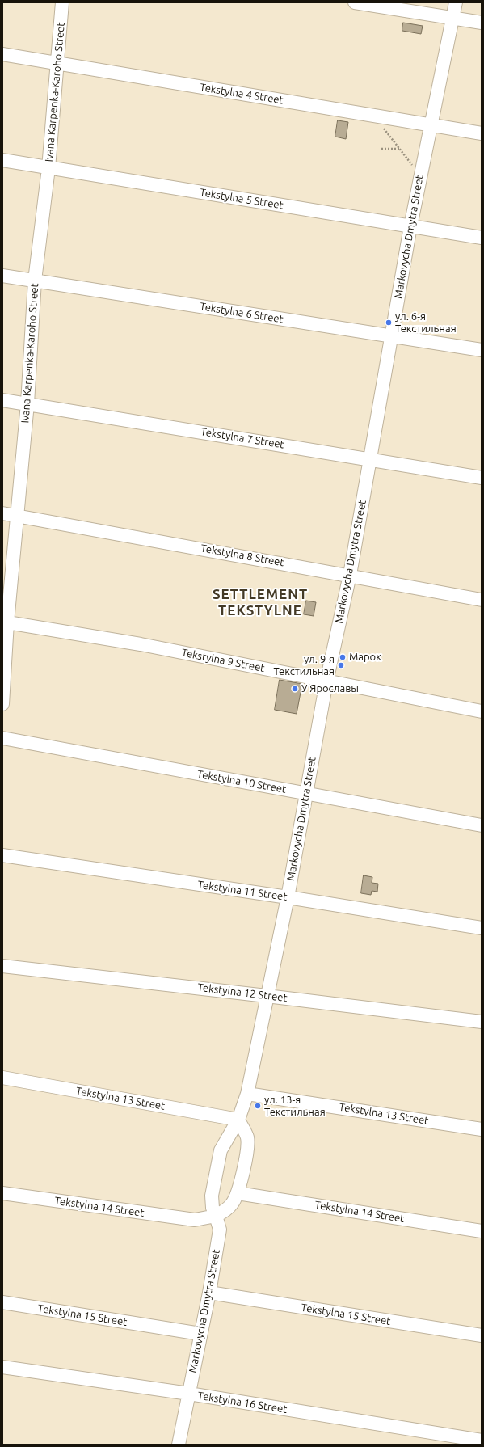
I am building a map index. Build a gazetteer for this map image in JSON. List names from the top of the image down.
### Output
{
  "streets": {
    "street": [
      "Ivana Karpenka-Karoho Street",
      "Tekstylna 4 Street",
      "Tekstylna 5 Street",
      "Markovycha Dmytra Street",
      "Tekstylna 6 Street",
      "Tekstylna 7 Street",
      "Tekstylna 8 Street",
      "Tekstylna 9 Street",
      "Tekstylna 10 Street",
      "Tekstylna 11 Street",
      "Tekstylna 12 Street",
      "Tekstylna 13 Street",
      "Tekstylna 14 Street",
      "Tekstylna 15 Street",
      "Tekstylna 16 Street"
    ]
  },
  "crossings": [
    ["Ivana Karpenka-Karoho Street", "Tekstylna 4 Street"],
    ["Ivana Karpenka-Karoho Street", "Tekstylna 5 Street"],
    ["Ivana Karpenka-Karoho Street", "Tekstylna 6 Street"],
    ["Ivana Karpenka-Karoho Street", "Tekstylna 7 Street"],
    ["Ivana Karpenka-Karoho Street", "Tekstylna 8 Street"],
    ["Ivana Karpenka-Karoho Street", "Tekstylna 9 Street"],
    ["Tekstylna 4 Street", "Markovycha Dmytra Street"],
    ["Tekstylna 5 Street", "Markovycha Dmytra Street"],
    ["Markovycha Dmytra Street", "Tekstylna 6 Street"],
    ["Markovycha Dmytra Street", "Tekstylna 7 Street"],
    ["Markovycha Dmytra Street", "Tekstylna 8 Street"],
    ["Markovycha Dmytra Street", "Tekstylna 9 Street"],
    ["Markovycha Dmytra Street", "Tekstylna 10 Street"],
    ["Markovycha Dmytra Street", "Tekstylna 11 Street"],
    ["Markovycha Dmytra Street", "Tekstylna 12 Street"],
    ["Markovycha Dmytra Street", "Tekstylna 13 Street"],
    ["Markovycha Dmytra Street", "Tekstylna 14 Street"],
    ["Markovycha Dmytra Street", "Tekstylna 15 Street"],
    ["Markovycha Dmytra Street", "Tekstylna 16 Street"]
  ],
  "districts": ["SETTLEMENT TEKSTYLNE"],
  "places": [
    "ул. 6-я Текстильная",
    "Марок",
    "ул. 9-я Текстильная",
    "У Ярославы",
    "ул. 13-я Текстильная"
  ]
}
